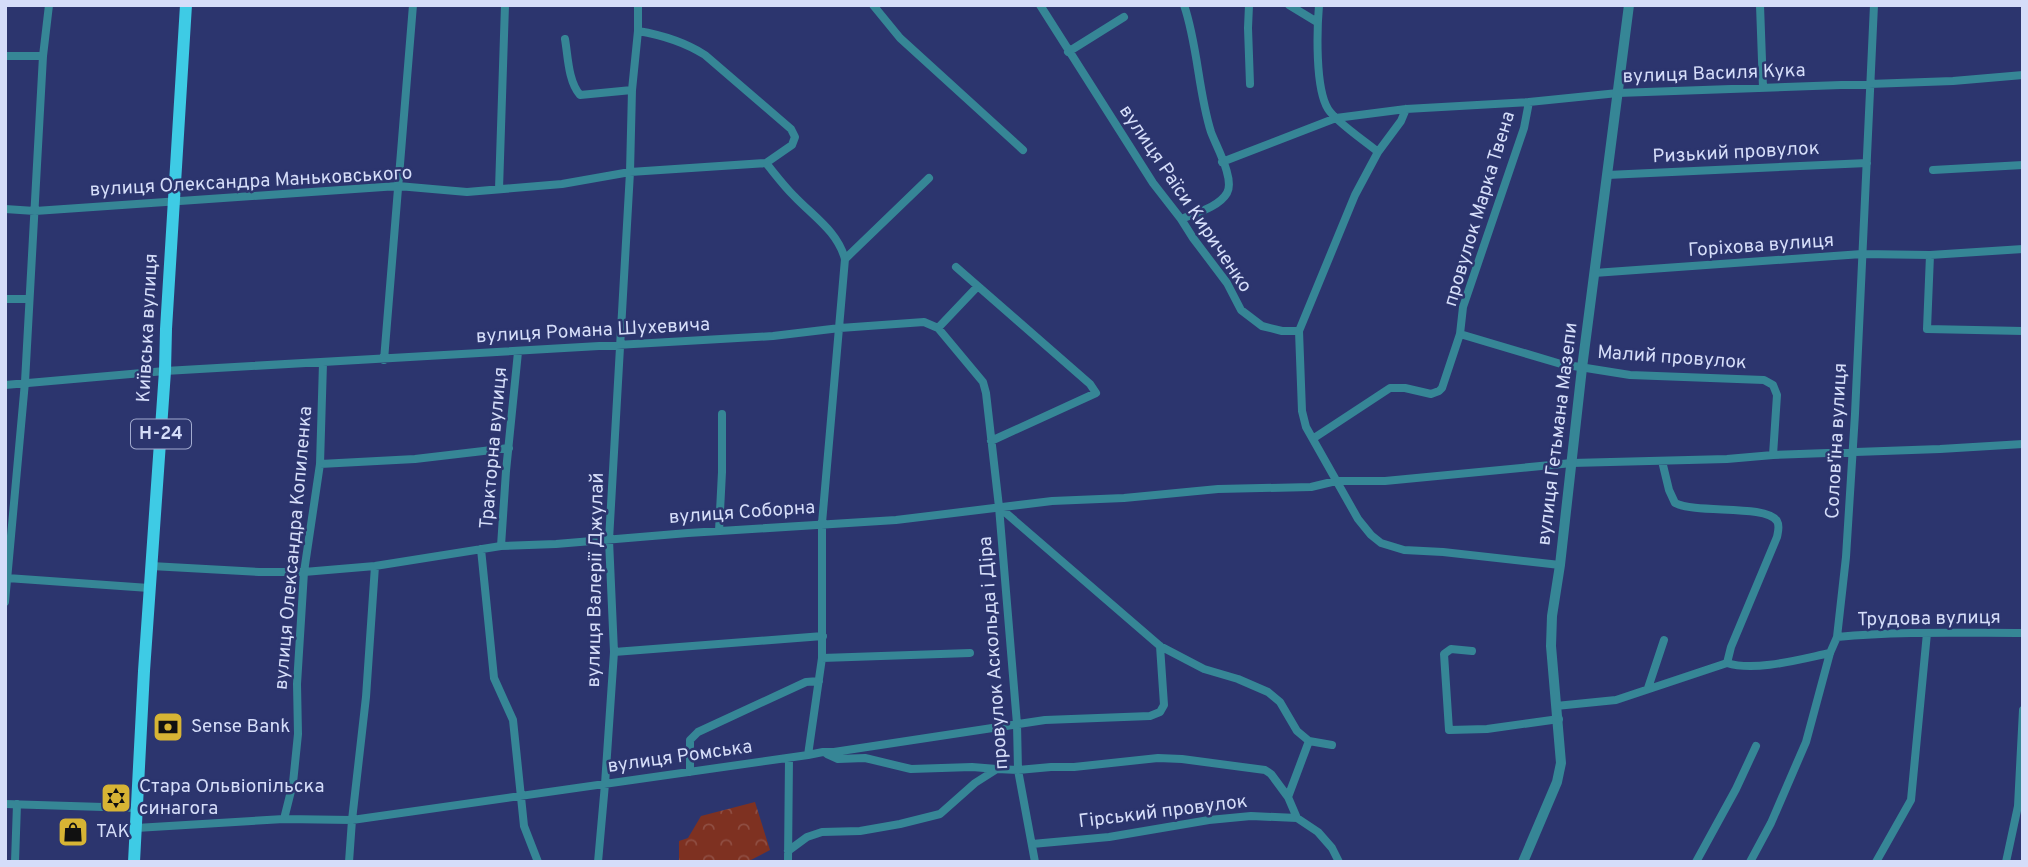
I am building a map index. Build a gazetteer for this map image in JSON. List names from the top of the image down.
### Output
{
  "streets": {
    "main road": ["Київська вулиця", "Н-24"],
    "street": [
      "вулиця Василя Кука",
      "Ризький провулок",
      "вулиця Олександра Маньковського",
      "вулиця Раїси Кириченко",
      "провулок Марка Твена",
      "Горіхова вулиця",
      "вулиця Романа Шухевича",
      "Малий провулок",
      "вулиця Гетьмана Мазепи",
      "Солов'їна вулиця",
      "Тракторна вулиця",
      "вулиця Соборна",
      "вулиця Олександра Копиленка",
      "вулиця Валерії Джулай",
      "Трудова вулиця",
      "провулок Аскольда і Діра",
      "вулиця Ромська",
      "Гірський провулок"
    ]
  },
  "crossings": [
    ["вулиця Василя Кука", "провулок Марка Твена"],
    ["вулиця Василя Кука", "вулиця Гетьмана Мазепи"],
    ["вулиця Василя Кука", "Солов'їна вулиця"],
    ["Ризький провулок", "вулиця Гетьмана Мазепи"],
    ["Ризький провулок", "Солов'їна вулиця"],
    ["вулиця Олександра Маньковського", "Київська вулиця"],
    ["вулиця Олександра Маньковського", "вулиця Валерії Джулай"],
    ["провулок Марка Твена", "Малий провулок"],
    ["Горіхова вулиця", "вулиця Гетьмана Мазепи"],
    ["Горіхова вулиця", "Солов'їна вулиця"],
    ["Київська вулиця", "вулиця Романа Шухевича"],
    ["Київська вулиця", "вулиця Соборна"],
    ["Київська вулиця", "вулиця Ромська"],
    ["вулиця Романа Шухевича", "Тракторна вулиця"],
    ["вулиця Романа Шухевича", "вулиця Олександра Копиленка"],
    ["вулиця Романа Шухевича", "вулиця Валерії Джулай"],
    ["Малий провулок", "вулиця Гетьмана Мазепи"],
    ["Малий провулок", "вулиця Соборна"],
    ["вулиця Гетьмана Мазепи", "вулиця Соборна"],
    ["Солов'їна вулиця", "вулиця Соборна"],
    ["Солов'їна вулиця", "Трудова вулиця"],
    ["Тракторна вулиця", "вулиця Соборна"],
    ["Тракторна вулиця", "вулиця Ромська"],
    ["вулиця Соборна", "вулиця Олександра Копиленка"],
    ["вулиця Соборна", "вулиця Валерії Джулай"],
    ["вулиця Соборна", "провулок Аскольда і Діра"],
    ["вулиця Олександра Копиленка", "вулиця Ромська"],
    ["вулиця Валерії Джулай", "вулиця Ромська"],
    ["провулок Аскольда і Діра", "вулиця Ромська"],
    ["провулок Аскольда і Діра", "Гірський провулок"]
  ],
  "places": {
    "bank": ["Sense Bank"],
    "synagogue": ["Стара Ольвіопільска синагога"],
    "shop": ["ТАК"]
  }
}
